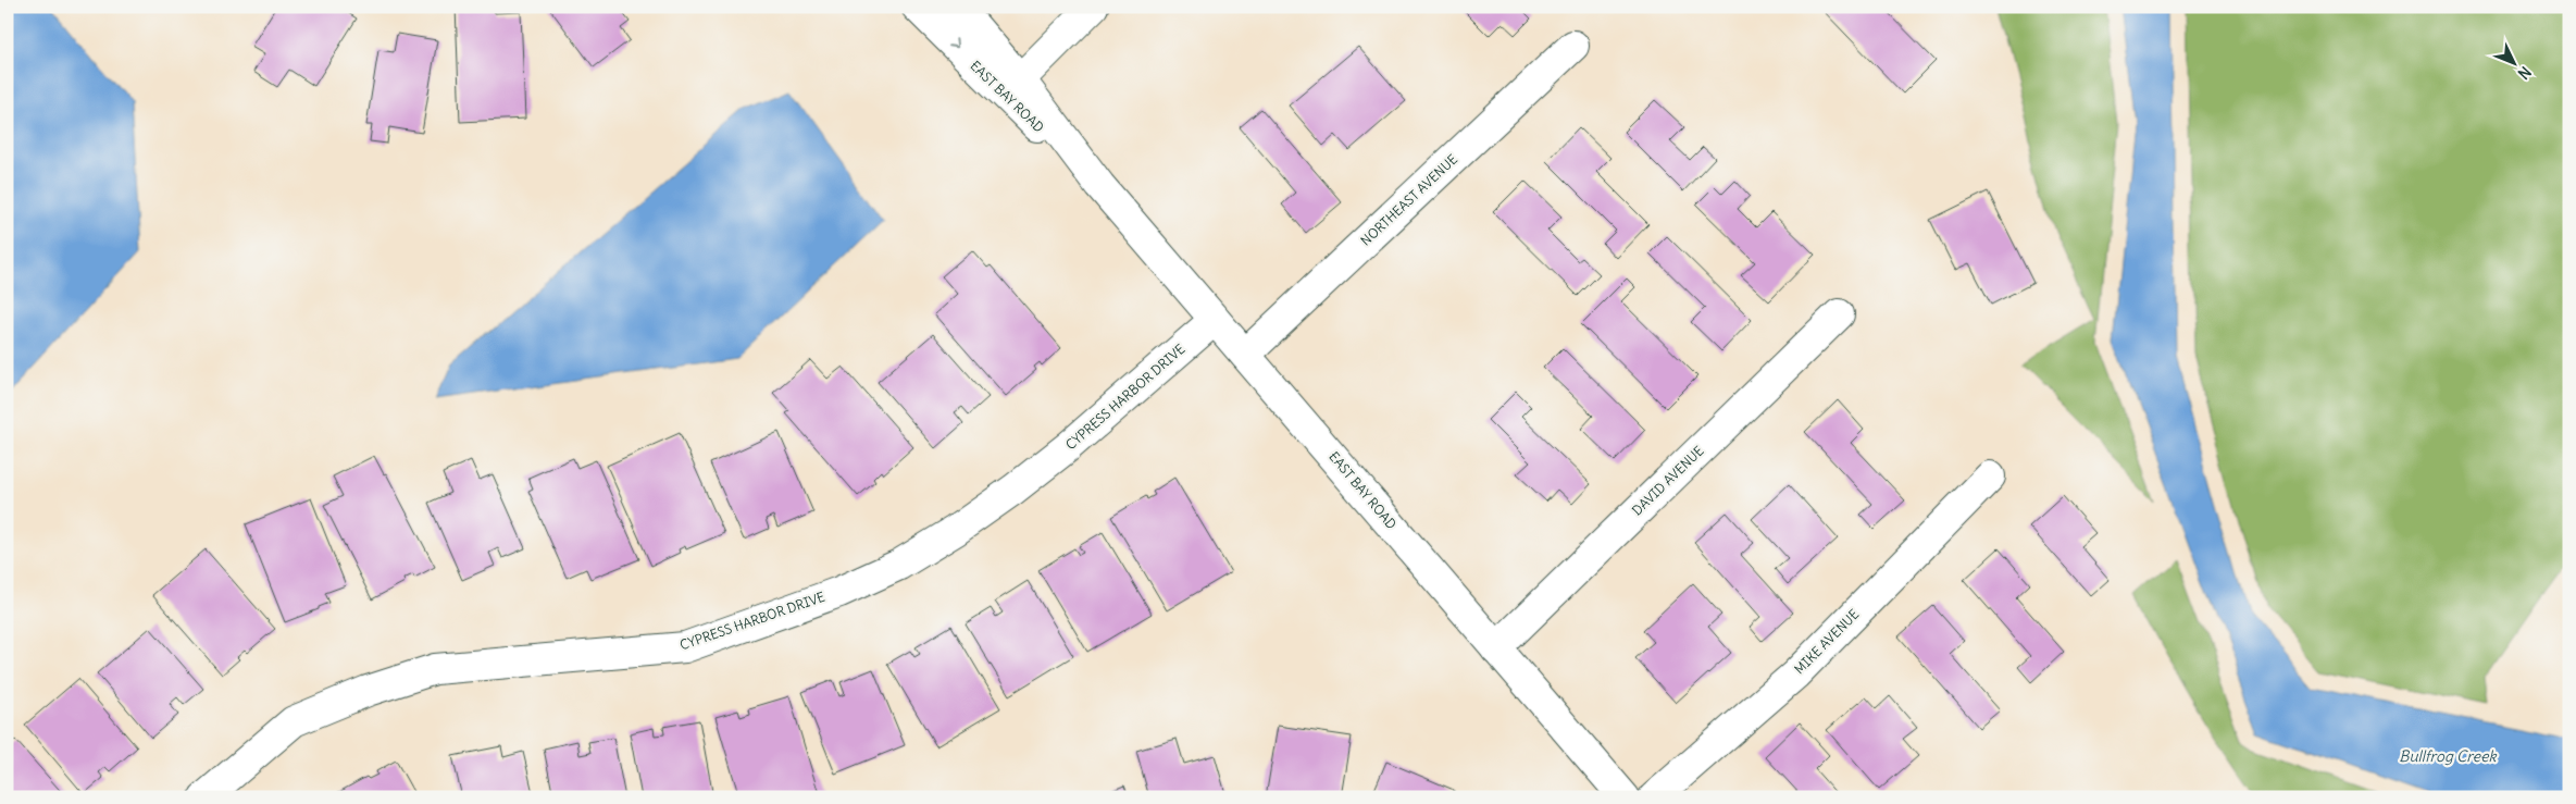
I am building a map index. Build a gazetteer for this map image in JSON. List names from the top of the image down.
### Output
{
  "streets": {
    "street": [
      "EAST BAY ROAD",
      "NORTHEAST AVENUE",
      "CYPRESS HARBOR DRIVE",
      "DAVID AVENUE",
      "MIKE AVENUE"
    ]
  },
  "crossings": [
    ["EAST BAY ROAD", "NORTHEAST AVENUE"],
    ["EAST BAY ROAD", "CYPRESS HARBOR DRIVE"],
    ["EAST BAY ROAD", "DAVID AVENUE"]
  ],
  "water": ["Bullfrog Creek"],
  "north": "bottom right"
}
